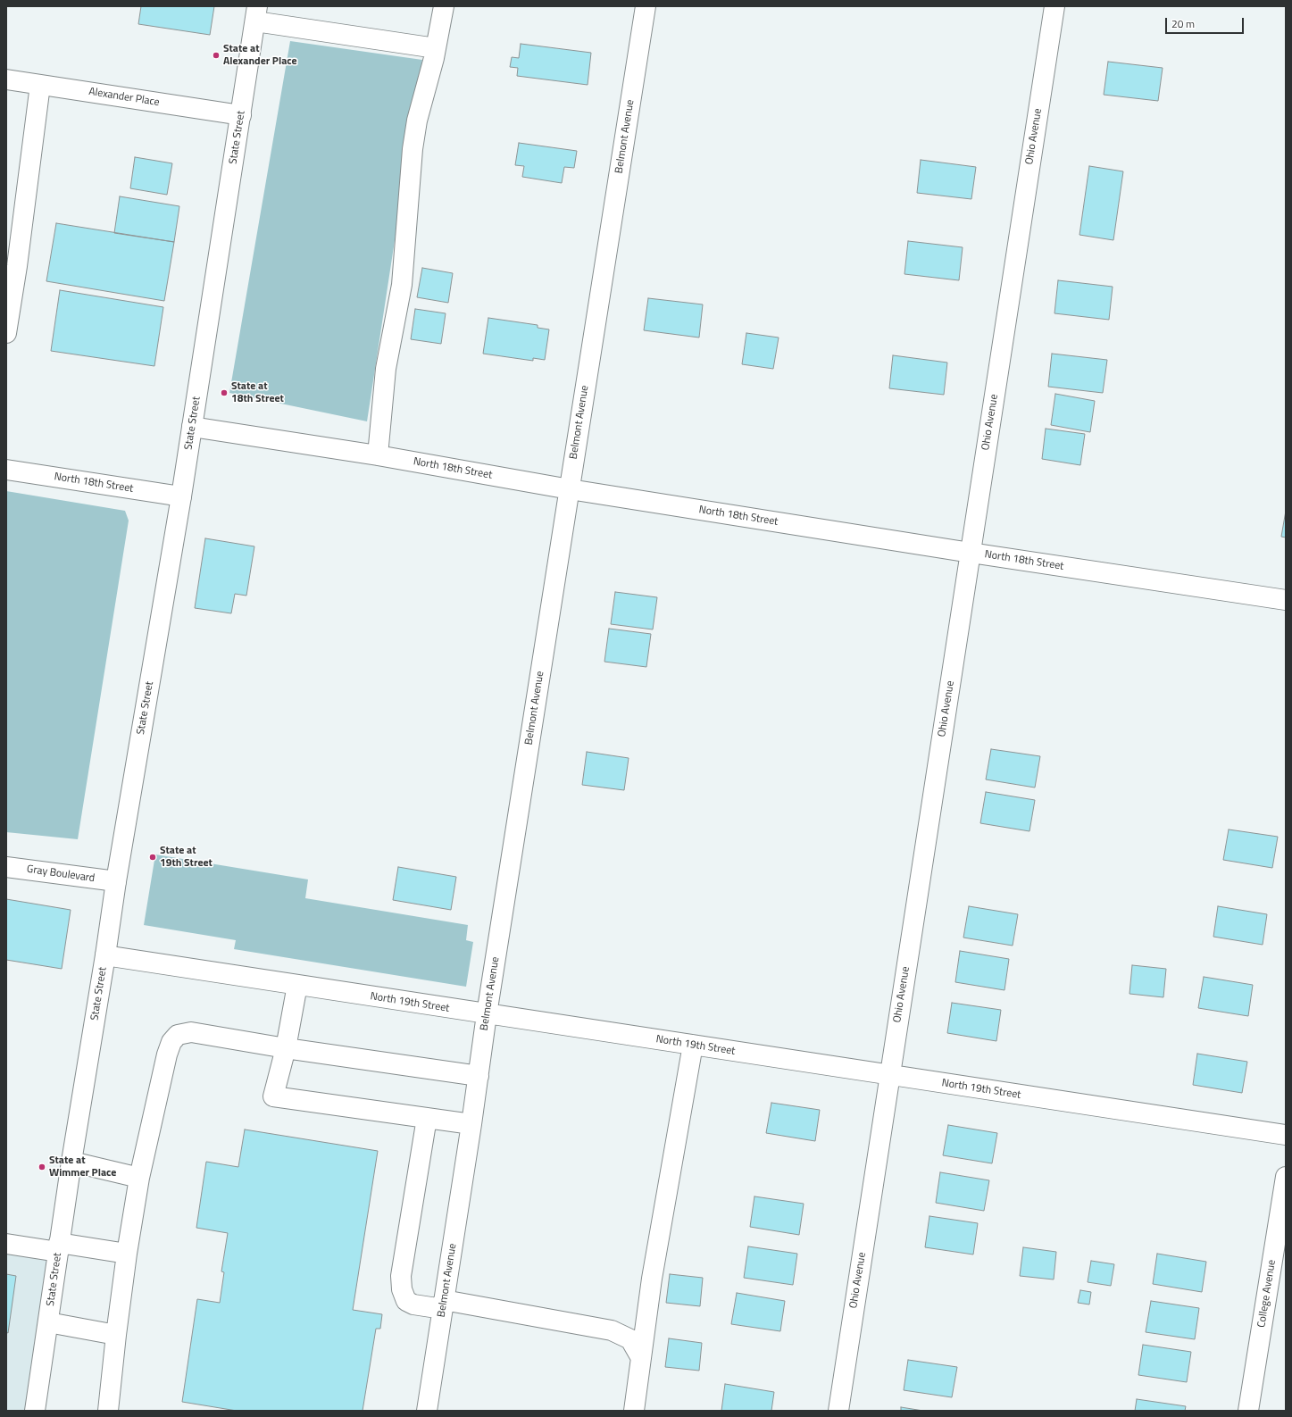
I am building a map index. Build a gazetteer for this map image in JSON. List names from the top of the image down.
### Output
{
  "streets": {
    "street": [
      "Alexander Place",
      "Belmont Avenue",
      "Ohio Avenue",
      "State Street",
      "North 18th Street",
      "Gray Boulevard",
      "North 19th Street",
      "College Avenue"
    ]
  },
  "crossings": [
    ["Alexander Place", "State Street"],
    ["Belmont Avenue", "North 18th Street"],
    ["Belmont Avenue", "North 19th Street"],
    ["Ohio Avenue", "North 18th Street"],
    ["Ohio Avenue", "North 19th Street"],
    ["State Street", "North 18th Street"],
    ["State Street", "Gray Boulevard"],
    ["State Street", "North 19th Street"]
  ],
  "places": [
    "State at Alexander Place",
    "State at 18th Street",
    "State at 19th Street",
    "State at Wimmer Place"
  ],
  "scale_bar": "20 m"
}
